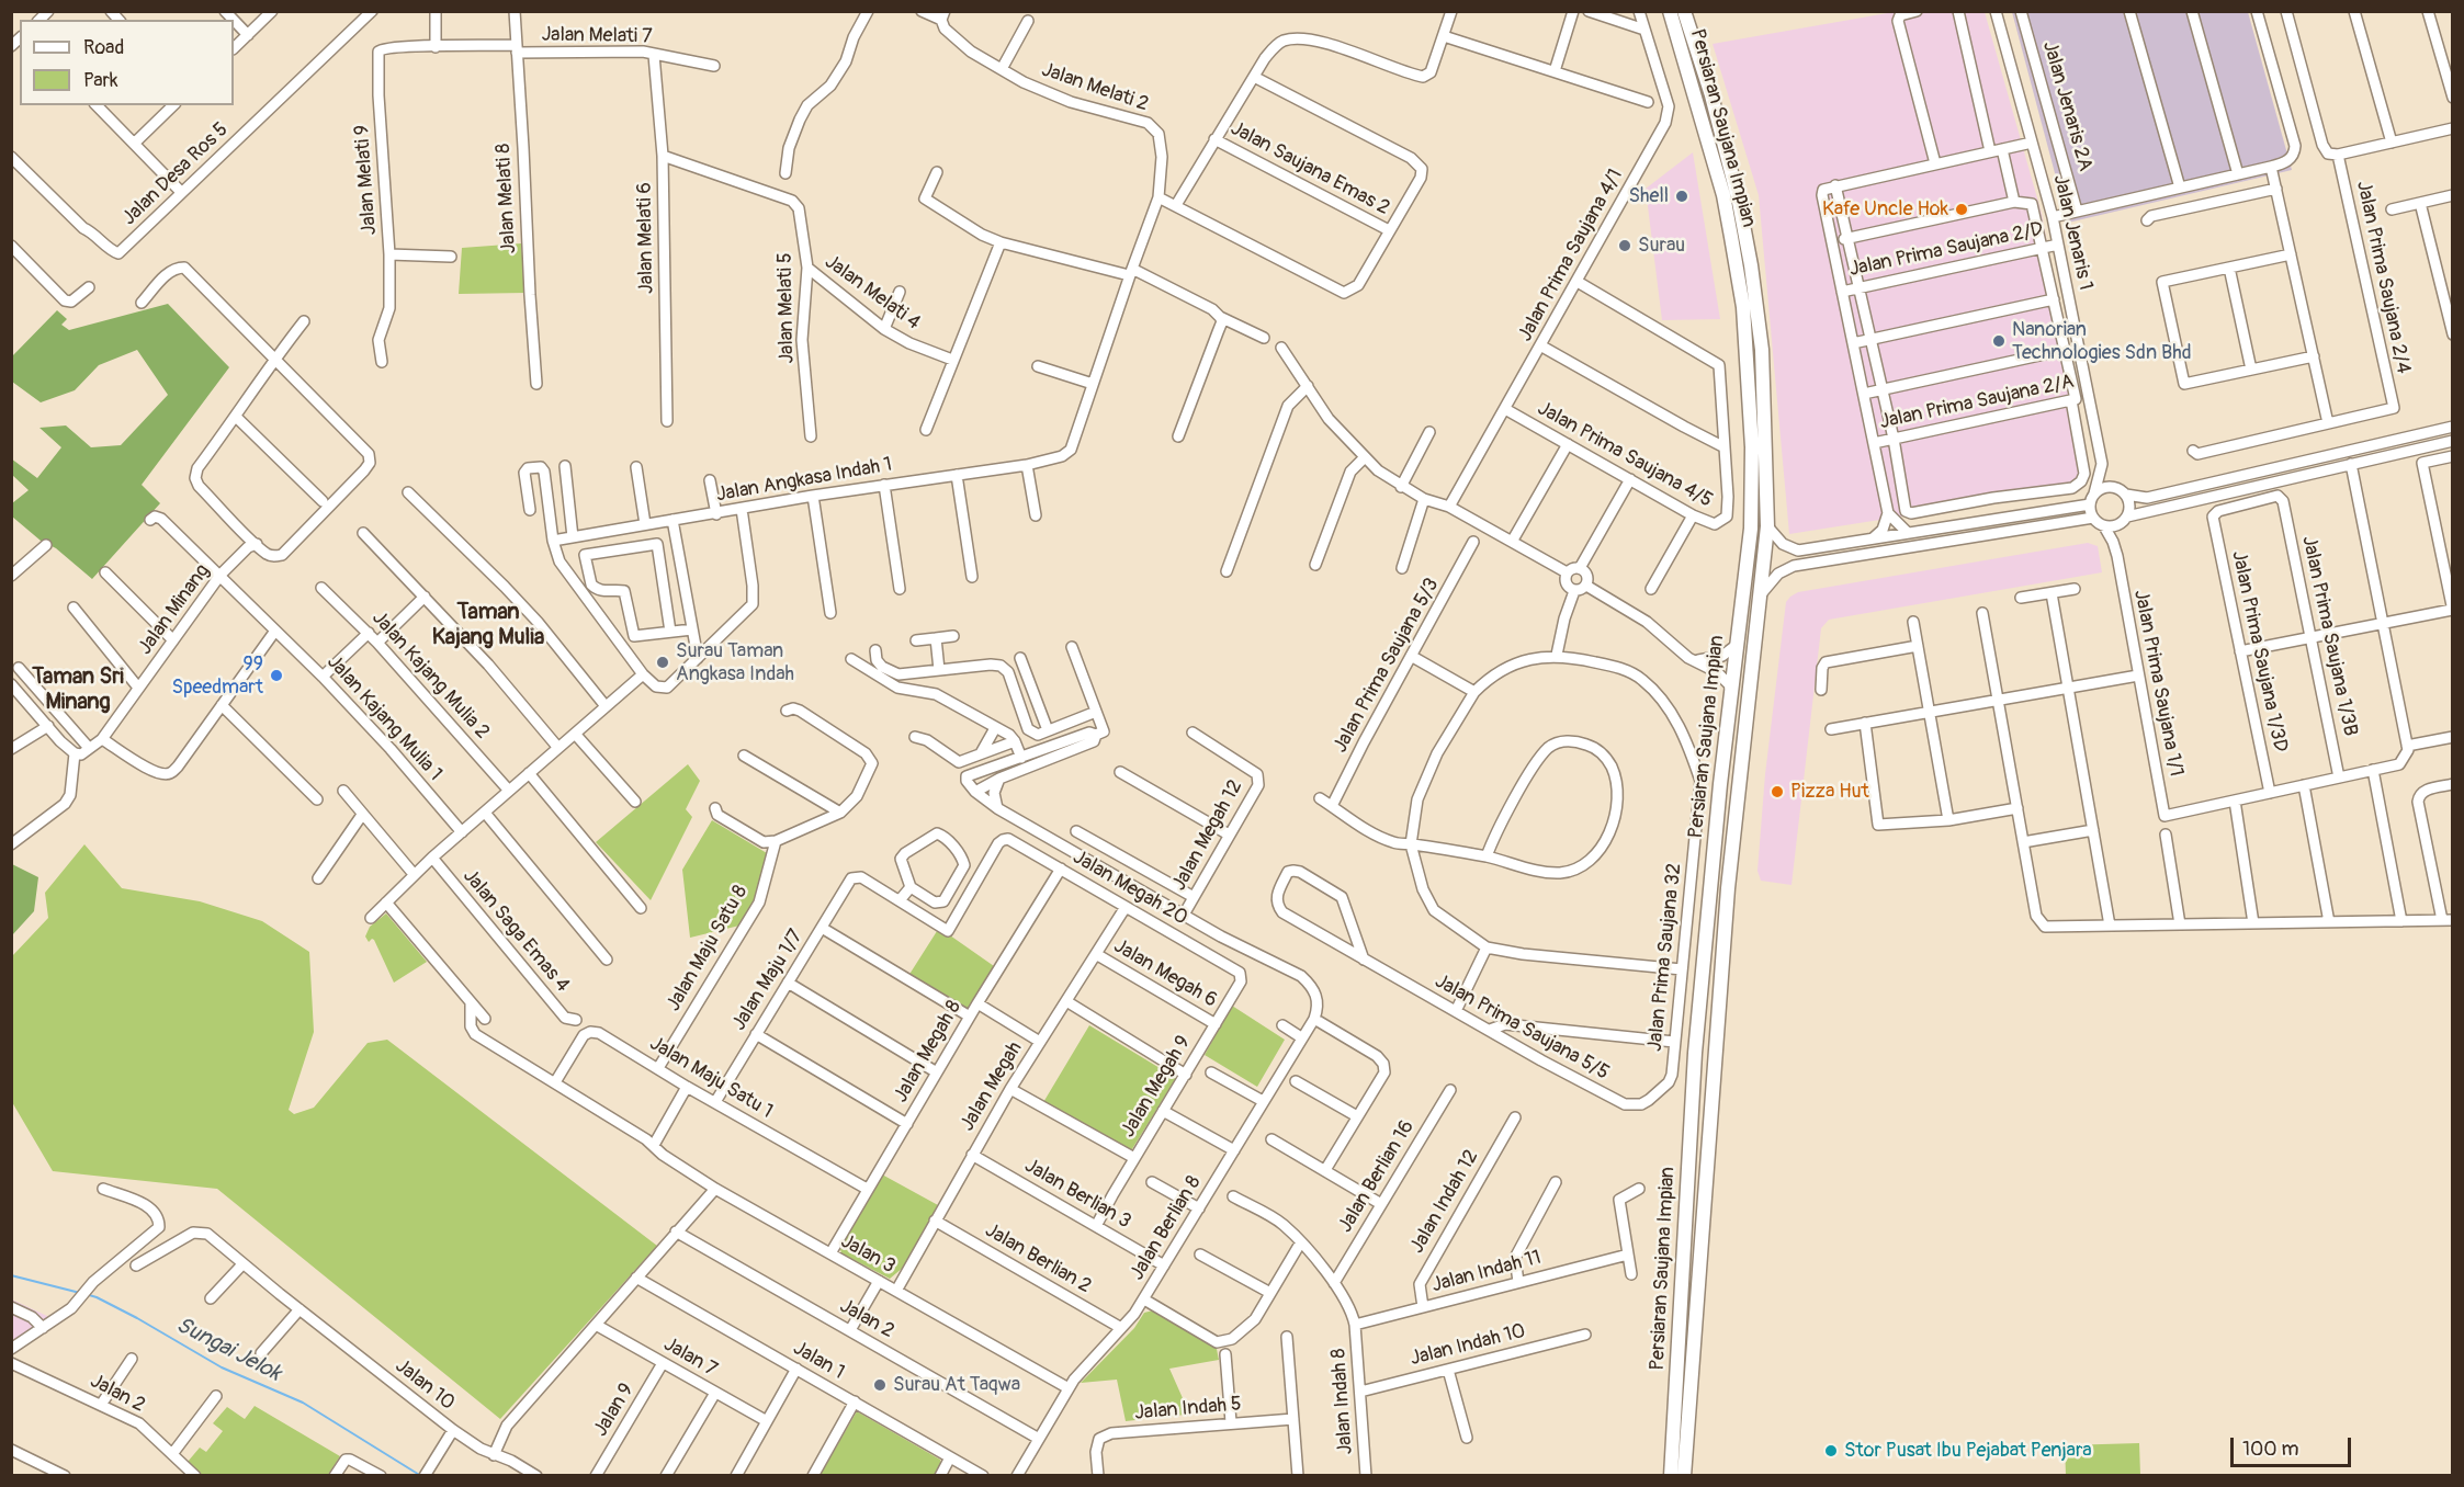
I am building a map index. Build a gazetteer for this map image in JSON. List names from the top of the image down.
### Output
{
  "streets": {
    "highway": ["Persiaran Saujana Impian"],
    "street": [
      "Jalan Melati 7",
      "Jalan Melati 2",
      "Jalan Jenaris 2A",
      "Jalan Saujana Emas 2",
      "Jalan Desa Ros 5",
      "Jalan Melati 9",
      "Jalan Melati 8",
      "Jalan Jenaris 1",
      "Jalan Melati 6",
      "Jalan Prima Saujana 2/D",
      "Jalan Prima Saujana 4/1",
      "Jalan Prima Saujana 2/4",
      "Jalan Melati 4",
      "Jalan Melati 5",
      "Jalan Prima Saujana 2/A",
      "Jalan Prima Saujana 4/5",
      "Jalan Angkasa Indah 1",
      "Jalan Minang",
      "Jalan Prima Saujana 1/3B",
      "Jalan Prima Saujana 1/3D",
      "Jalan Prima Saujana 5/3",
      "Jalan Kajang Mulia 2",
      "Jalan Prima Saujana 1/1",
      "Jalan Kajang Mulia 1",
      "Jalan Megah 12",
      "Jalan Megah 20",
      "Jalan Saga Emas 4",
      "Jalan Maju Satu 8",
      "Jalan Prima Saujana 32",
      "Jalan Megah 6",
      "Jalan Maju 1/7",
      "Jalan Prima Saujana 5/5",
      "Jalan Megah 8",
      "Jalan Maju Satu 1",
      "Jalan Megah",
      "Jalan Megah 9",
      "Jalan Berlian 16",
      "Jalan Berlian 3",
      "Jalan Indah 12",
      "Jalan Berlian 8",
      "Jalan 3",
      "Jalan Berlian 2",
      "Jalan Indah 11",
      "Jalan 2",
      "Jalan Indah 10",
      "Jalan 7",
      "Jalan 1",
      "Jalan 10",
      "Jalan Indah 8",
      "Jalan Indah 5",
      "Jalan 9"
    ]
  },
  "crossings": [
    ["Jalan Melati 7", "Jalan Melati 9"],
    ["Jalan Melati 7", "Jalan Melati 8"],
    ["Jalan Melati 7", "Jalan Melati 6"],
    ["Jalan Melati 2", "Jalan Angkasa Indah 1"],
    ["Jalan Melati 9", "Jalan Melati 8"],
    ["Jalan Jenaris 1", "Jalan Prima Saujana 2/D"],
    ["Jalan Jenaris 1", "Jalan Prima Saujana 2/A"],
    ["Jalan Melati 6", "Jalan Melati 5"],
    ["Jalan Prima Saujana 4/1", "Jalan Prima Saujana 4/5"],
    ["Jalan Melati 4", "Jalan Melati 5"],
    ["Jalan Minang", "Jalan Kajang Mulia 1"],
    ["Jalan Prima Saujana 1/3B", "Jalan Prima Saujana 1/3D"],
    ["Jalan Megah 20", "Jalan Maju 1/7"],
    ["Jalan Megah 20", "Jalan Megah 8"],
    ["Jalan Megah 20", "Jalan Megah"],
    ["Jalan Megah 20", "Jalan Megah 9"],
    ["Jalan Maju Satu 8", "Jalan Maju Satu 1"],
    ["Jalan Prima Saujana 32", "Jalan Prima Saujana 5/5"],
    ["Jalan Megah 6", "Jalan Megah"],
    ["Jalan Megah 6", "Jalan Megah 9"],
    ["Jalan Maju 1/7", "Jalan Maju Satu 1"],
    ["Jalan Megah 8", "Jalan Maju Satu 1"],
    ["Jalan Megah 8", "Jalan 3"],
    ["Jalan Maju Satu 1", "Jalan 3"],
    ["Jalan Megah", "Jalan Berlian 3"],
    ["Jalan Megah", "Jalan 3"],
    ["Jalan Megah", "Jalan Berlian 2"],
    ["Jalan Megah 9", "Jalan Berlian 3"],
    ["Jalan Berlian 16", "Jalan Indah 8"],
    ["Jalan Berlian 3", "Jalan Berlian 8"],
    ["Jalan Indah 12", "Jalan Indah 11"],
    ["Jalan Berlian 8", "Jalan 3"],
    ["Jalan Berlian 8", "Jalan Berlian 2"],
    ["Jalan Berlian 8", "Jalan 2"],
    ["Jalan Indah 11", "Jalan Indah 8"],
    ["Jalan Indah 10", "Jalan Indah 8"],
    ["Jalan 7", "Jalan 9"]
  ],
  "districts": ["Taman Kajang Mulia", "Taman Sri Minang"],
  "water": ["Sungai Jelok"],
  "places": [
    "Shell",
    "Kafe Uncle Hok",
    "Surau",
    "Nanorian Technologies Sdn Bhd",
    "Surau Taman Angkasa Indah",
    "99 Speedmart",
    "Pizza Hut",
    "Surau At Taqwa",
    "Stor Pusat Ibu Pejabat Penjara"
  ],
  "legend": ["Road", "Park"],
  "scale_bar": "100 m"
}
